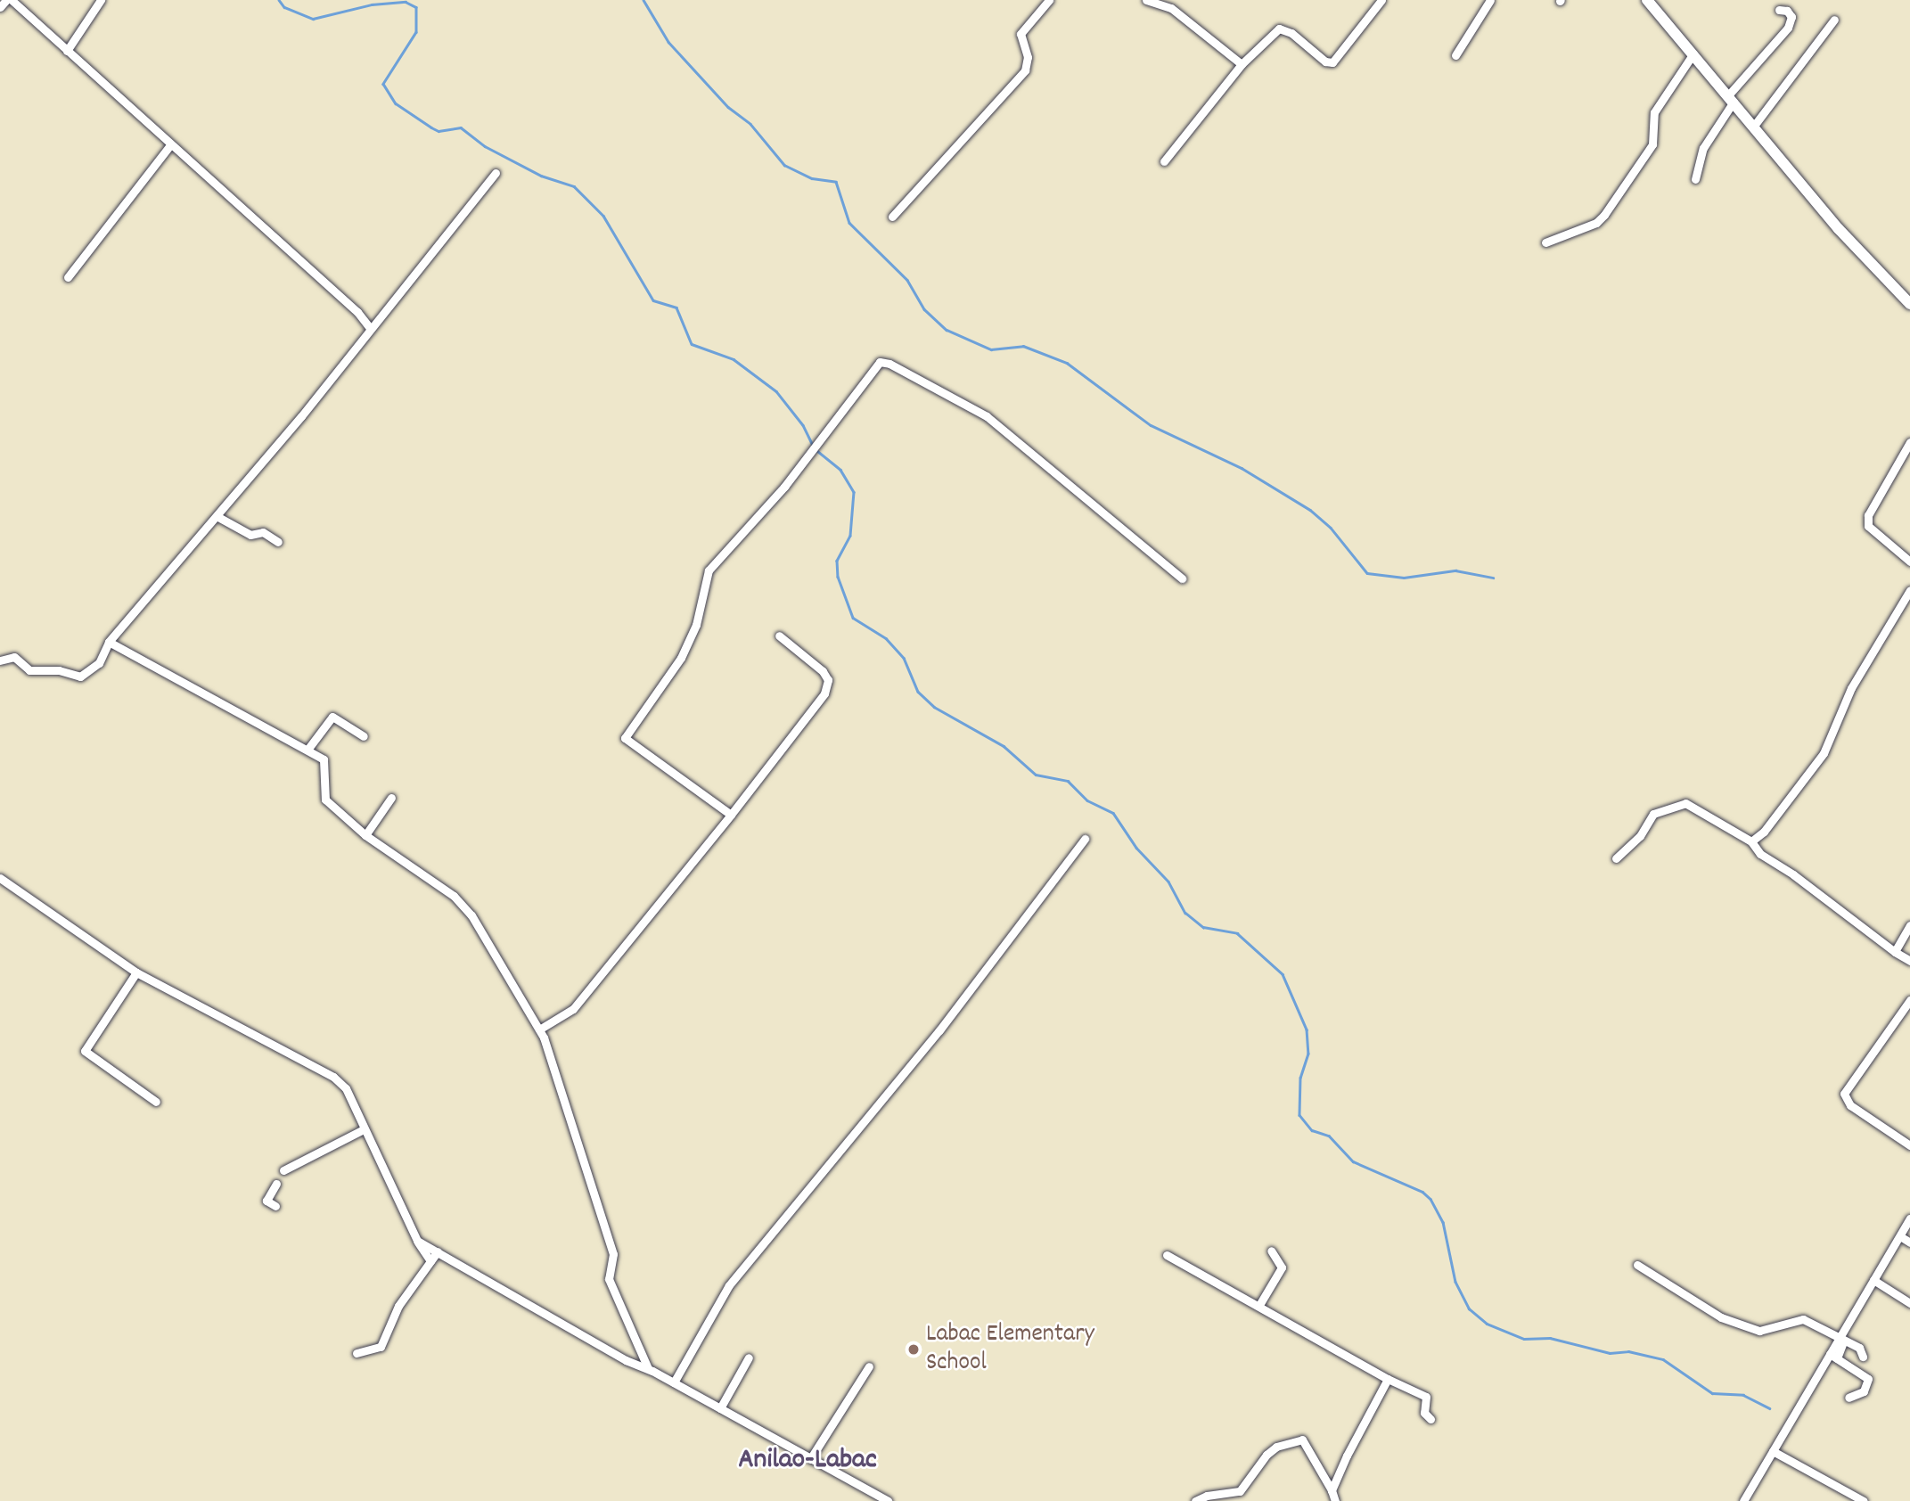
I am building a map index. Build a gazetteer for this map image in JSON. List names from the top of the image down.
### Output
{
  "districts": ["Anilao-Labac"],
  "places": ["Labac Elementary School"]
}
